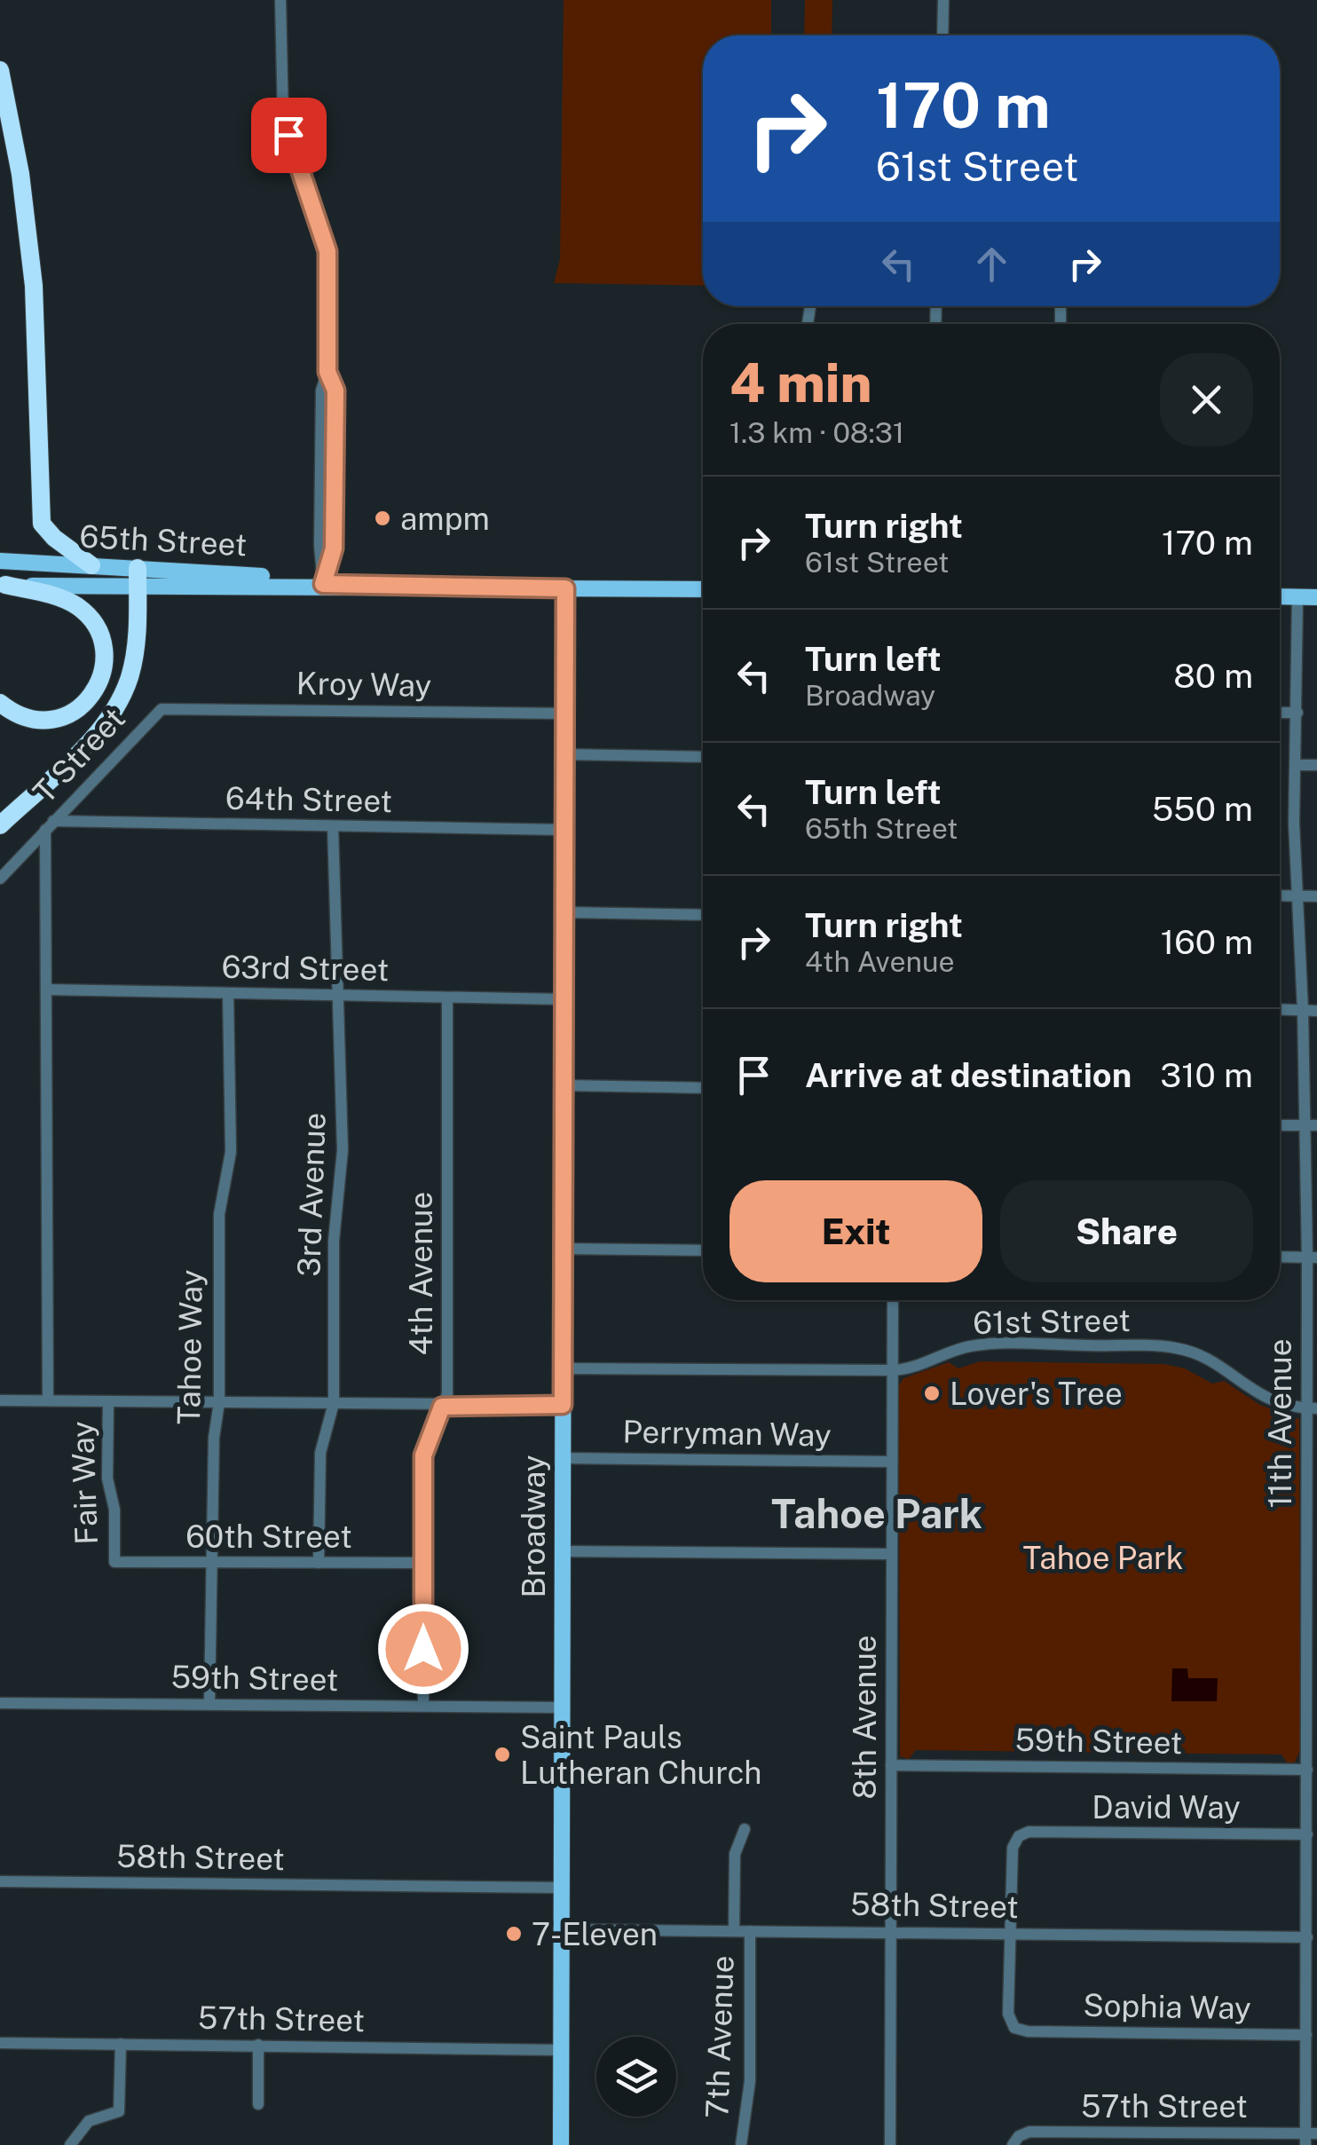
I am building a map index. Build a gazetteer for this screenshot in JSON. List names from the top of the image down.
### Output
{
  "streets": {
    "main road": ["65th Street", "Broadway"],
    "street": [
      "Kroy Way",
      "T Street",
      "64th Street",
      "63rd Street",
      "3rd Avenue",
      "4th Avenue",
      "61st Street",
      "Tahoe Way",
      "11th Avenue",
      "Perryman Way",
      "Fair Way",
      "60th Street",
      "59th Street",
      "8th Avenue",
      "David Way",
      "58th Street",
      "Sophia Way",
      "57th Street",
      "7th Avenue"
    ]
  },
  "crossings": [
    ["65th Street", "Broadway"],
    ["Kroy Way", "T Street"],
    ["Kroy Way", "Broadway"],
    ["T Street", "64th Street"],
    ["64th Street", "3rd Avenue"],
    ["64th Street", "Broadway"],
    ["63rd Street", "3rd Avenue"],
    ["63rd Street", "4th Avenue"],
    ["63rd Street", "Tahoe Way"],
    ["63rd Street", "Broadway"],
    ["3rd Avenue", "60th Street"],
    ["4th Avenue", "60th Street"],
    ["4th Avenue", "59th Street"],
    ["61st Street", "11th Avenue"],
    ["61st Street", "Broadway"],
    ["61st Street", "8th Avenue"],
    ["Tahoe Way", "60th Street"],
    ["Tahoe Way", "59th Street"],
    ["11th Avenue", "59th Street"],
    ["11th Avenue", "David Way"],
    ["11th Avenue", "58th Street"],
    ["11th Avenue", "Sophia Way"],
    ["11th Avenue", "57th Street"],
    ["Perryman Way", "Broadway"],
    ["Perryman Way", "8th Avenue"],
    ["Fair Way", "60th Street"],
    ["Broadway", "59th Street"],
    ["Broadway", "58th Street"],
    ["Broadway", "57th Street"],
    ["59th Street", "8th Avenue"],
    ["8th Avenue", "58th Street"],
    ["David Way", "58th Street"],
    ["David Way", "Sophia Way"],
    ["58th Street", "Sophia Way"],
    ["58th Street", "7th Avenue"]
  ],
  "districts": ["Tahoe Park"],
  "parks": ["Tahoe Park"],
  "places": [
    "ampm",
    "Lover's Tree",
    "Saint Pauls Lutheran Church",
    "7-Eleven"
  ],
  "page": {
    "turn": ["170 m", "61st Street"],
    "heading": ["4 min", "1.3 km · 08:31"],
    "list": [
      {
        "name": "Turn right",
        "note": "61st Street",
        "value": "170 m"
      },
      {
        "name": "Turn left",
        "note": "Broadway",
        "value": "80 m"
      },
      {
        "name": "Turn left",
        "note": "65th Street",
        "value": "550 m"
      },
      {
        "name": "Turn right",
        "note": "4th Avenue",
        "value": "160 m"
      },
      {
        "name": "Arrive at destination",
        "value": "310 m"
      }
    ],
    "buttons": ["Exit", "Share"]
  }
}
